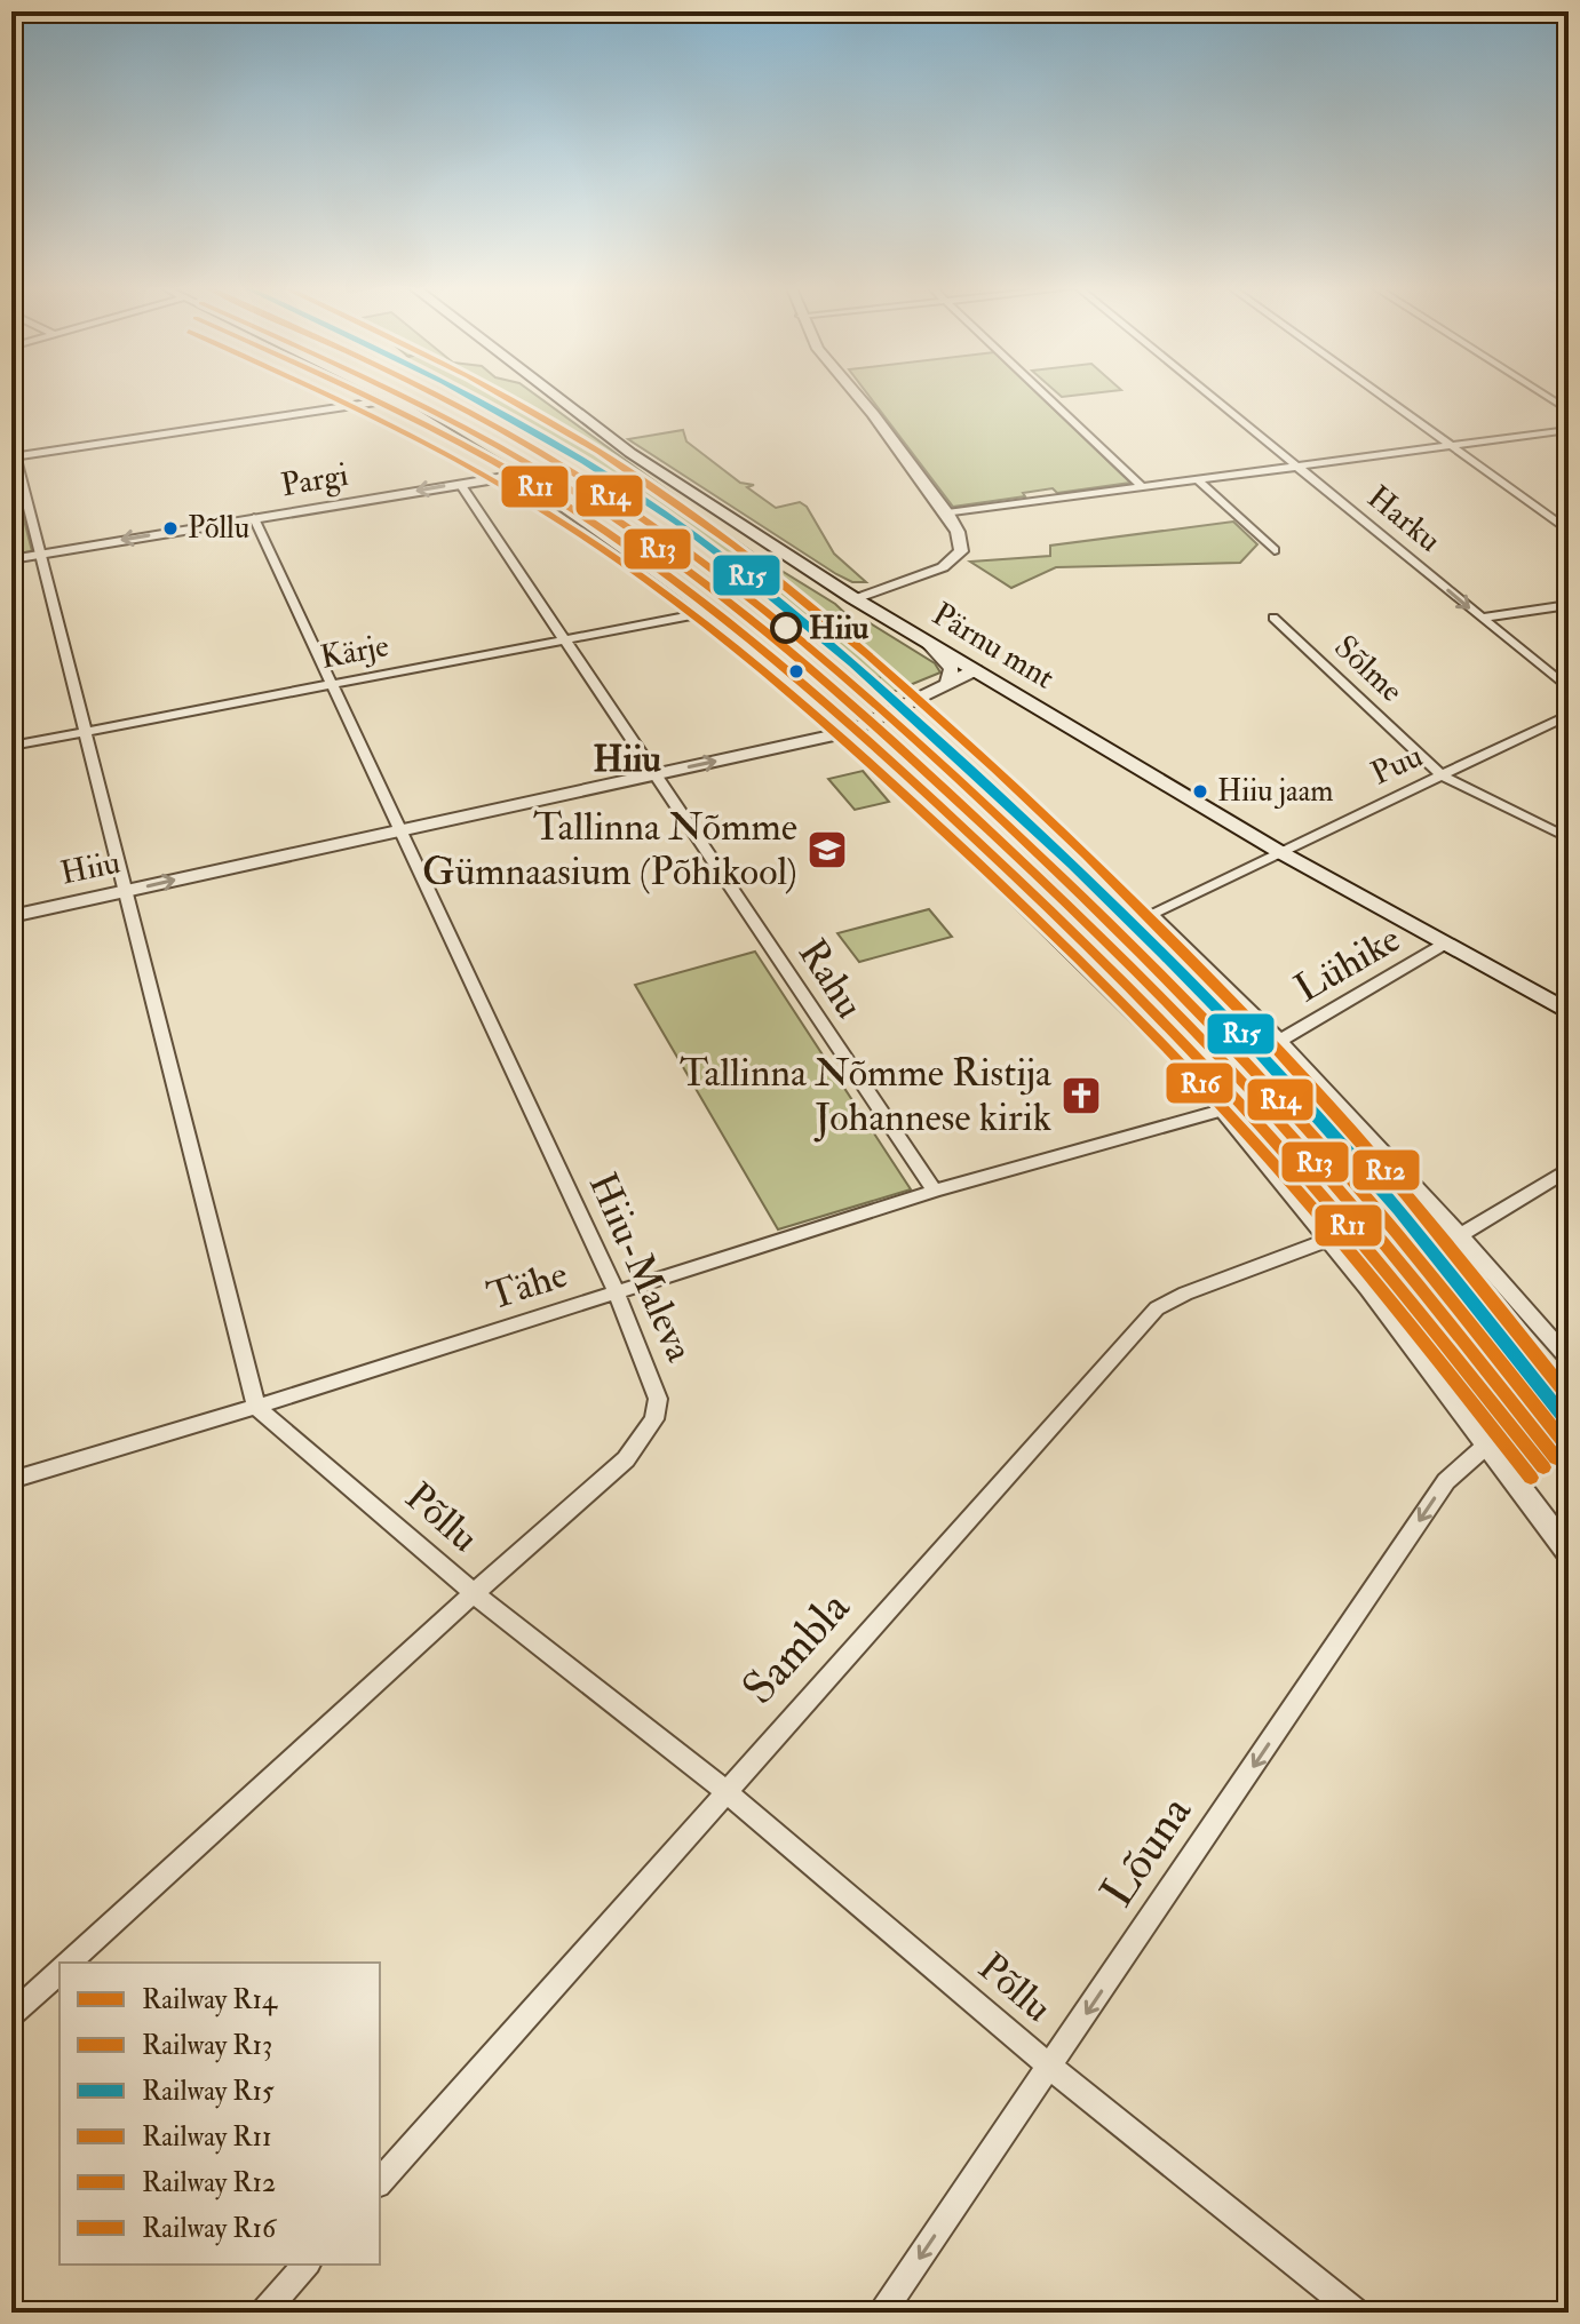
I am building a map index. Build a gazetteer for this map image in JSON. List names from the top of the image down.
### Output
{
  "streets": {
    "main road": ["Pärnu mnt"],
    "street": [
      "Pargi",
      "Harku",
      "Kärje",
      "Sõlme",
      "Puu",
      "Hiiu",
      "Lühike",
      "Rahu",
      "Hiiu-Maleva",
      "Tähe",
      "Põllu",
      "Sambla",
      "Lõuna"
    ]
  },
  "crossings": [
    ["Pargi", "Rahu"],
    ["Pargi", "Hiiu-Maleva"],
    ["Pärnu mnt", "Puu"],
    ["Pärnu mnt", "Hiiu"],
    ["Pärnu mnt", "Lühike"],
    ["Kärje", "Rahu"],
    ["Kärje", "Hiiu-Maleva"],
    ["Sõlme", "Puu"],
    ["Puu", "Lühike"],
    ["Hiiu", "Rahu"],
    ["Hiiu", "Hiiu-Maleva"],
    ["Rahu", "Tähe"],
    ["Hiiu-Maleva", "Tähe"],
    ["Hiiu-Maleva", "Põllu"],
    ["Tähe", "Põllu"],
    ["Põllu", "Sambla"],
    ["Põllu", "Lõuna"]
  ],
  "one_way": ["Hiiu", "Lõuna"],
  "districts": ["Hiiu"],
  "places": {
    "other": ["Põllu", "Hiiu", "Hiiu jaam"],
    "school or university": ["Tallinna Nõmme Gümnaasium (Põhikool)"],
    "church": ["Tallinna Nõmme Ristija Johannese kirik"]
  },
  "lines": [
    "rail line R14",
    "rail line R13",
    "rail line R15",
    "rail line R11",
    "rail line R12",
    "rail line R16"
  ],
  "legend": [
    "Railway R14",
    "Railway R13",
    "Railway R15",
    "Railway R11",
    "Railway R12",
    "Railway R16"
  ]
}
